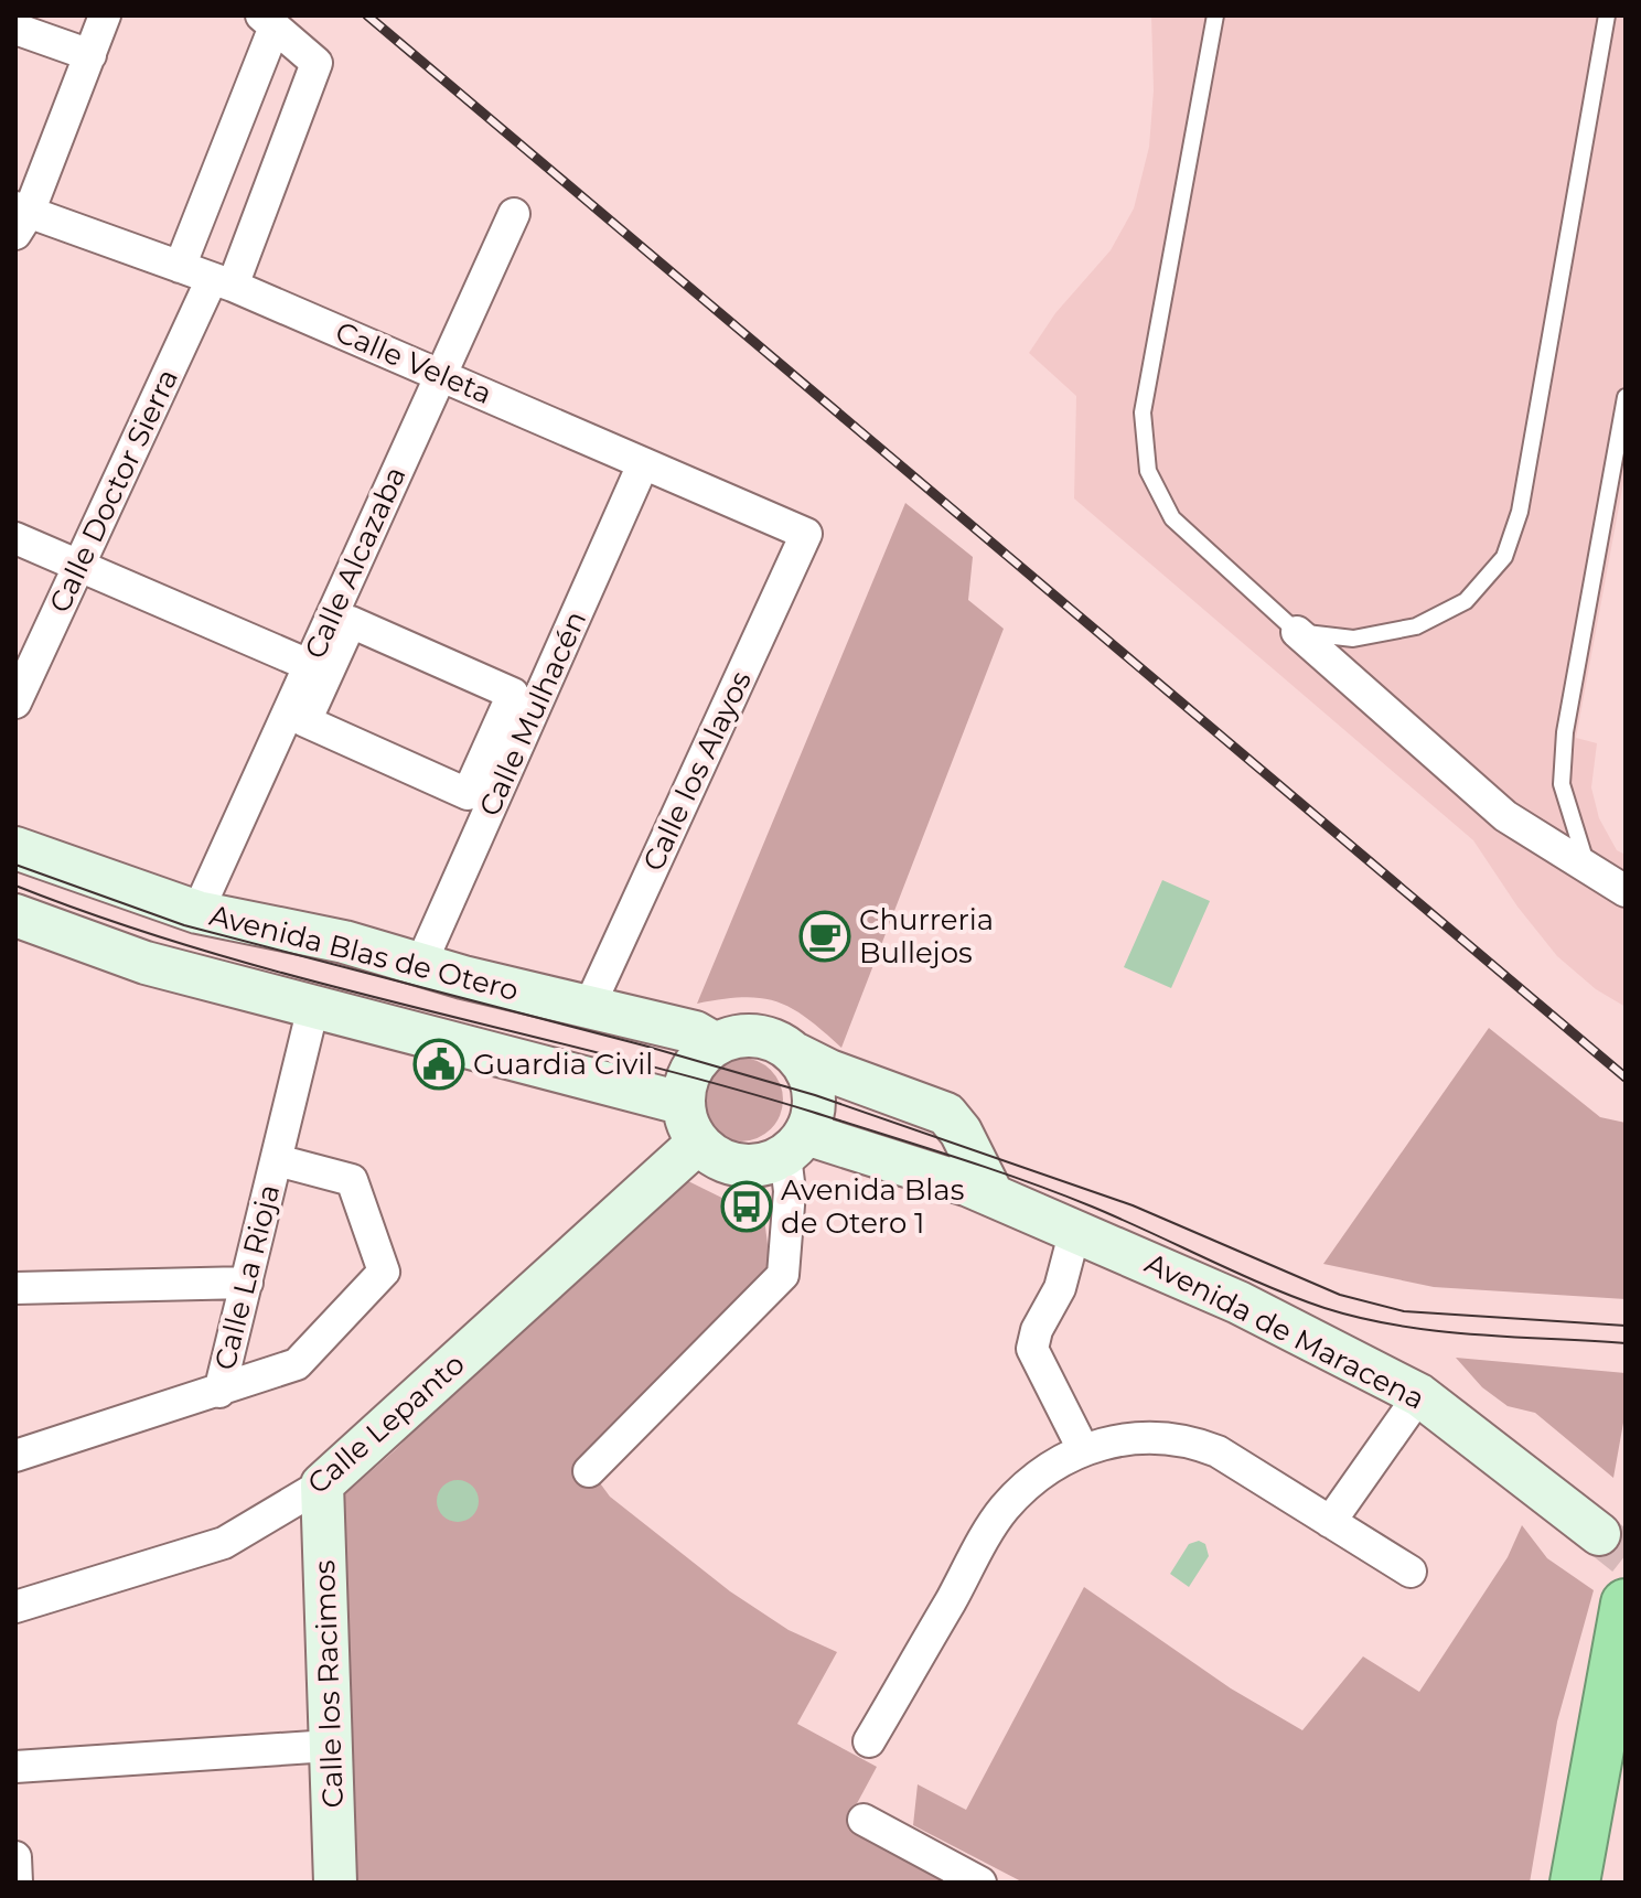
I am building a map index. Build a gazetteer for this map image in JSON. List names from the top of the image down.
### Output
{
  "streets": {
    "street": [
      "Calle Veleta",
      "Calle Doctor Sierra",
      "Calle Alcazaba",
      "Calle Mulhacén",
      "Calle los Alayos",
      "Avenida Blas de Otero",
      "Calle La Rioja",
      "Avenida de Maracena",
      "Calle Lepanto",
      "Calle los Racimos"
    ]
  },
  "crossings": [
    ["Calle Veleta", "Calle Doctor Sierra"],
    ["Calle Veleta", "Calle Alcazaba"],
    ["Calle Veleta", "Calle Mulhacén"],
    ["Calle Veleta", "Calle los Alayos"],
    ["Calle Alcazaba", "Avenida Blas de Otero"],
    ["Calle Mulhacén", "Avenida Blas de Otero"],
    ["Calle los Alayos", "Avenida Blas de Otero"],
    ["Avenida Blas de Otero", "Avenida de Maracena"],
    ["Avenida Blas de Otero", "Calle Lepanto"],
    ["Avenida de Maracena", "Calle Lepanto"],
    ["Calle Lepanto", "Calle los Racimos"]
  ],
  "places": {
    "cafe": ["Churreria Bullejos"],
    "public building": ["Guardia Civil"],
    "bus stop": ["Avenida Blas de Otero 1"]
  }
}
